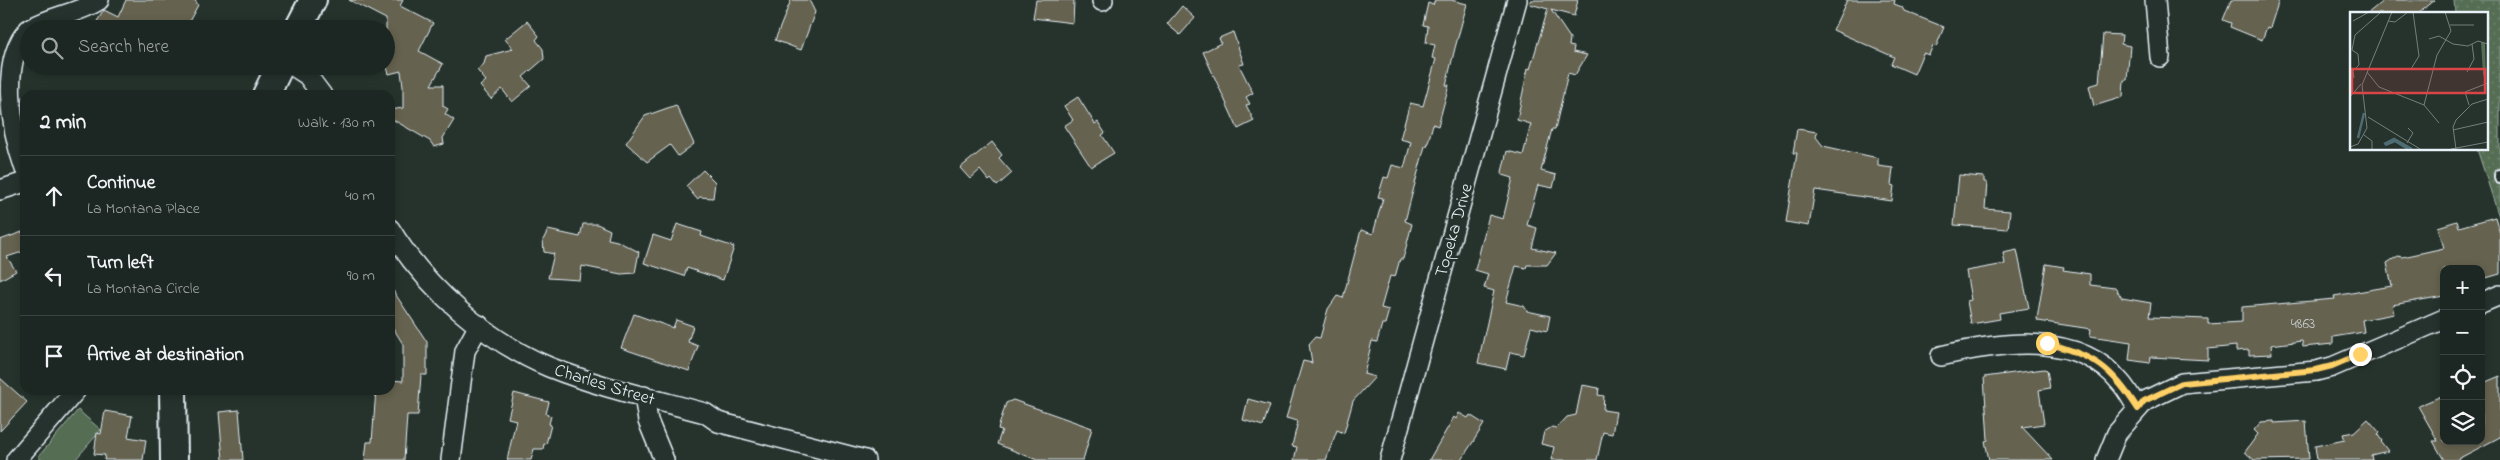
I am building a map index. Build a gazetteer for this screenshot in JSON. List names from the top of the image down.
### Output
{
  "streets": {
    "street": ["Topeka Drive", "Charles Street"]
  },
  "house_numbers": ["4863"],
  "page": {
    "search": "Search here",
    "heading": ["2 min", "Walk · 130 m"],
    "list": [
      ["Continue", "La Montana Place", "40 m"],
      ["Turn left", "La Montana Circle", "90 m"],
      "Arrive at destination"
    ],
    "map_buttons": ["+", "−"]
  }
}
